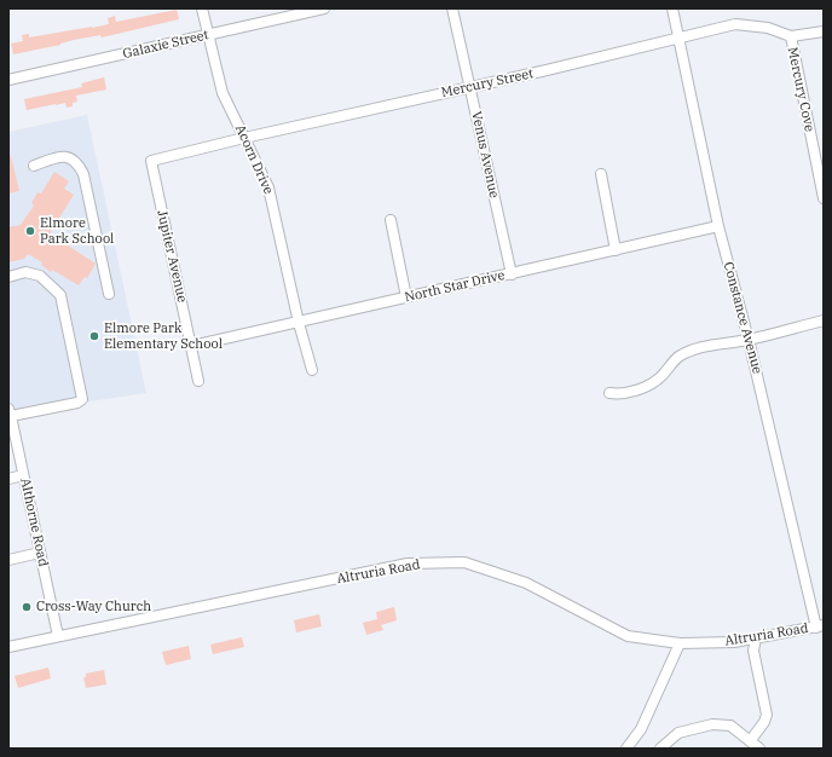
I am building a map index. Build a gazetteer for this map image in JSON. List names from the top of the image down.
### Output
{
  "streets": {
    "street": [
      "Galaxie Street",
      "Mercury Street",
      "Mercury Cove",
      "Venus Avenue",
      "Acorn Drive",
      "Jupiter Avenue",
      "North Star Drive",
      "Constance Avenue",
      "Althorne Road",
      "Altruria Road"
    ]
  },
  "crossings": [
    ["Galaxie Street", "Acorn Drive"],
    ["Mercury Street", "Mercury Cove"],
    ["Mercury Street", "Venus Avenue"],
    ["Mercury Street", "Acorn Drive"],
    ["Mercury Street", "Jupiter Avenue"],
    ["Mercury Street", "Constance Avenue"],
    ["Venus Avenue", "North Star Drive"],
    ["Acorn Drive", "North Star Drive"],
    ["Jupiter Avenue", "North Star Drive"],
    ["North Star Drive", "Constance Avenue"],
    ["Constance Avenue", "Altruria Road"],
    ["Althorne Road", "Altruria Road"]
  ],
  "places": ["Elmore Park School", "Elmore Park Elementary School", "Cross-Way Church"]
}
